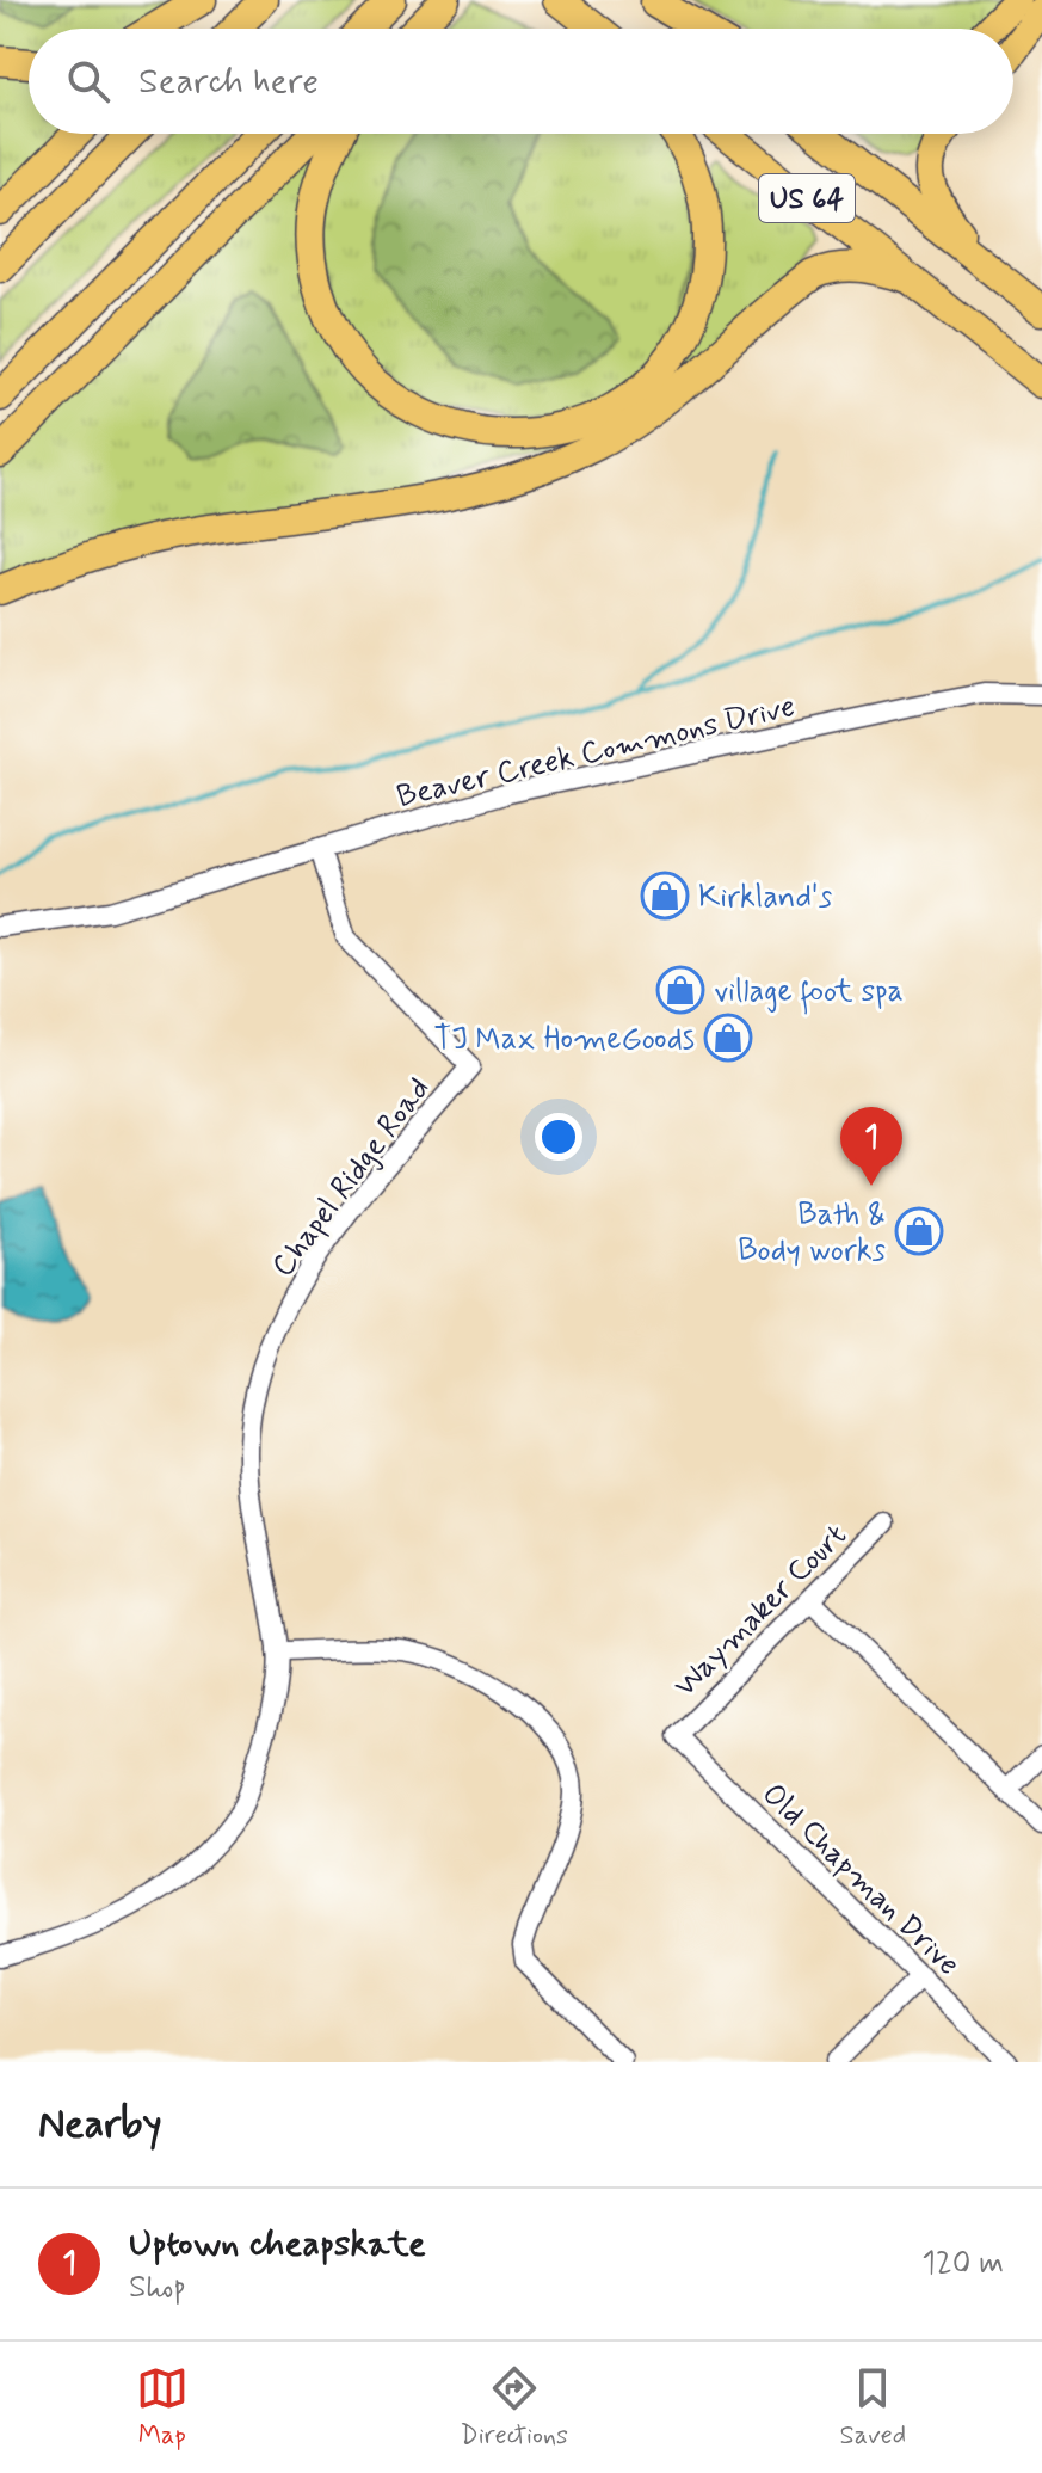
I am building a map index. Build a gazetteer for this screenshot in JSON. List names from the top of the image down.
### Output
{
  "streets": {
    "highway": ["US 64"],
    "street": [
      "Beaver Creek Commons Drive",
      "Chapel Ridge Road",
      "Waymaker Court",
      "Old Chapman Drive"
    ]
  },
  "crossings": [
    ["Beaver Creek Commons Drive", "Chapel Ridge Road"],
    ["Waymaker Court", "Old Chapman Drive"]
  ],
  "places": {
    "shop": [
      "Kirkland's",
      "village foot spa",
      "TJ Max HomeGoods",
      "Bath & Body works"
    ]
  },
  "page": {
    "search": "Search here",
    "pins": "1",
    "heading": "Nearby",
    "list": [
      {
        "mark": "1",
        "name": "Uptown cheapskate",
        "note": "Shop",
        "value": "120 m"
      }
    ],
    "nav": ["Map", "Directions", "Saved"]
  }
}
